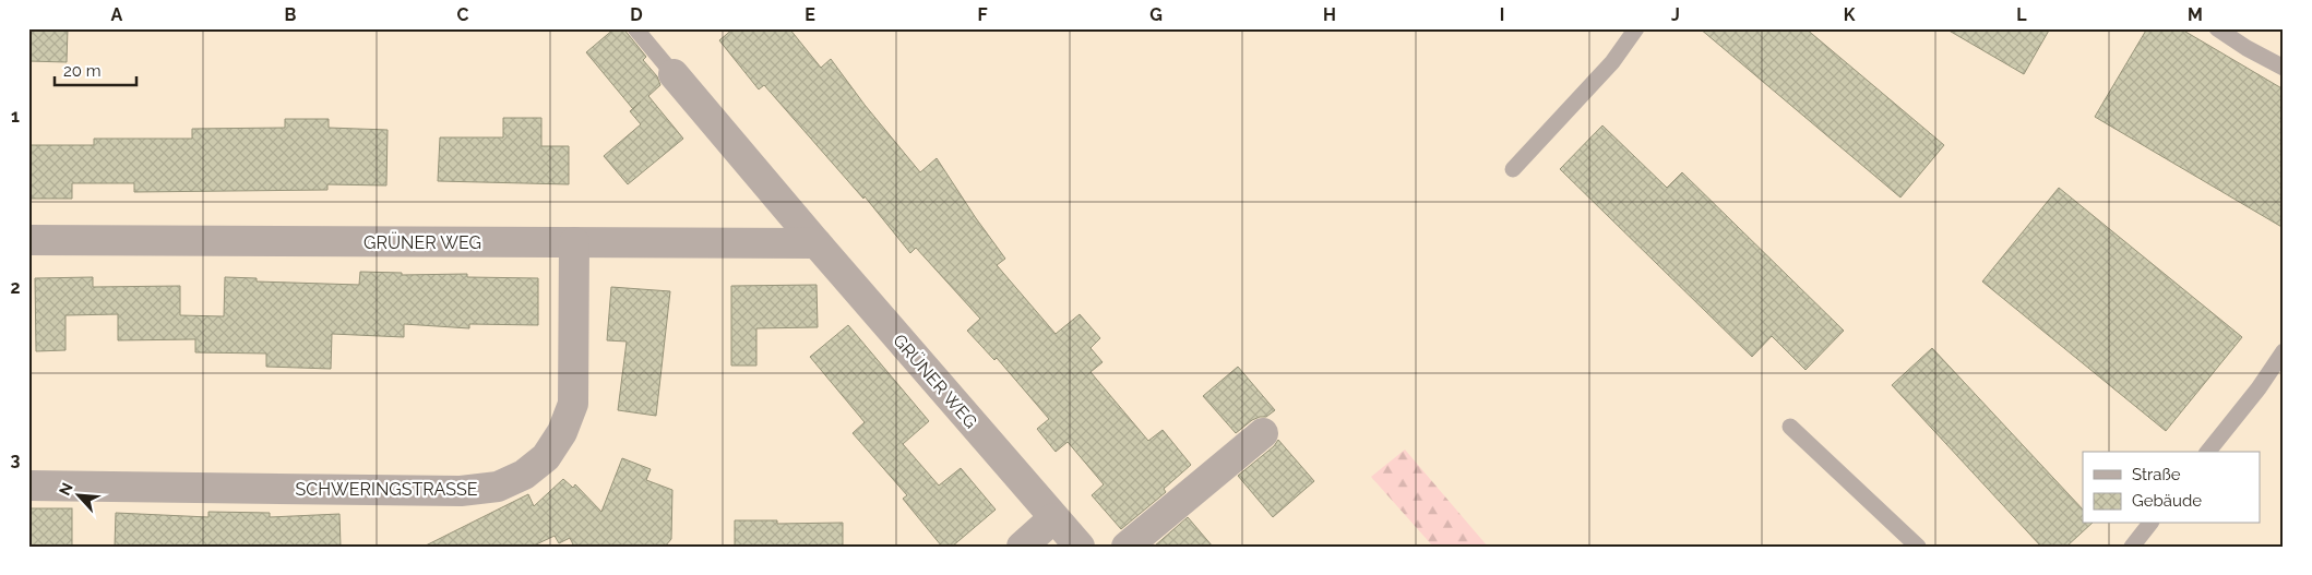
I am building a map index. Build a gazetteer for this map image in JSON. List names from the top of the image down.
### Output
{
  "streets": {
    "street": ["GRÜNER WEG", "SCHWERINGSTRASSE"]
  },
  "crossings": [
    ["GRÜNER WEG", "SCHWERINGSTRASSE"]
  ],
  "legend": ["Straße", "Gebäude"],
  "scale_bar": "20 m",
  "north": "top left",
  "grid": {
    "columns": [
      "A",
      "B",
      "C",
      "D",
      "E",
      "F",
      "G",
      "H",
      "I",
      "J",
      "K",
      "L",
      "M"
    ],
    "rows": ["1", "2", "3"]
  }
}
